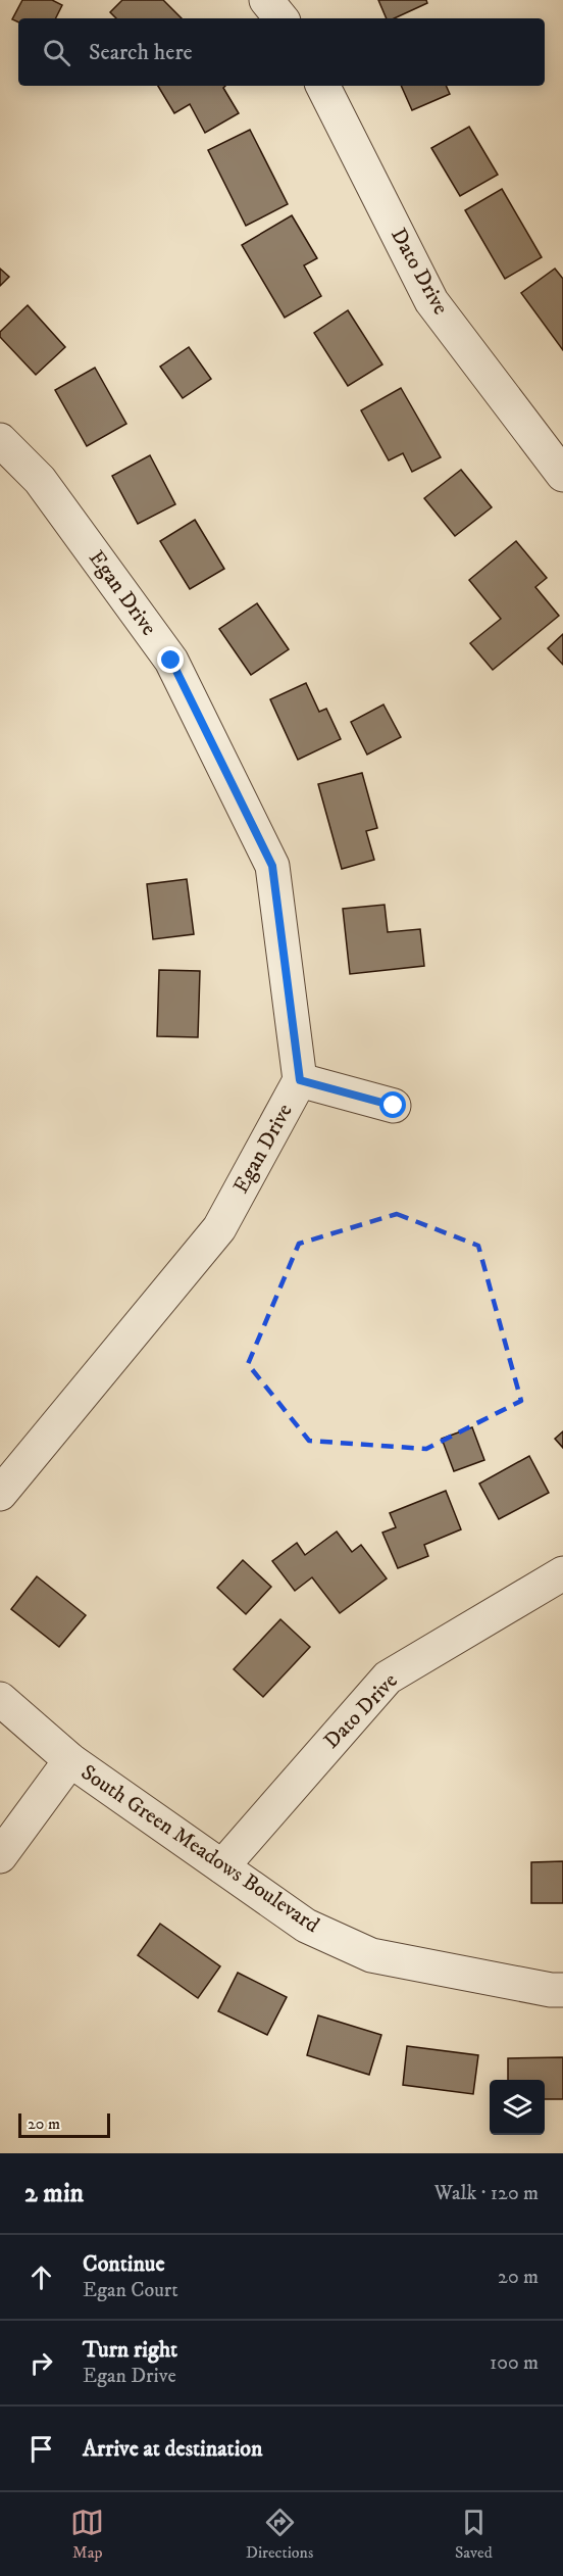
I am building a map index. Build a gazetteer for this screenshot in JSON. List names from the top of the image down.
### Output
{
  "streets": {
    "street": ["Dato Drive", "Egan Drive", "South Green Meadows Boulevard"]
  },
  "crossings": [
    ["Dato Drive", "South Green Meadows Boulevard"]
  ],
  "scale_bar": "20 m",
  "page": {
    "search": "Search here",
    "scale": "20 m",
    "heading": ["2 min", "Walk · 120 m"],
    "list": [
      ["Continue", "Egan Court", "20 m"],
      ["Turn right", "Egan Drive", "100 m"],
      "Arrive at destination"
    ],
    "nav": ["Map", "Directions", "Saved"]
  }
}
